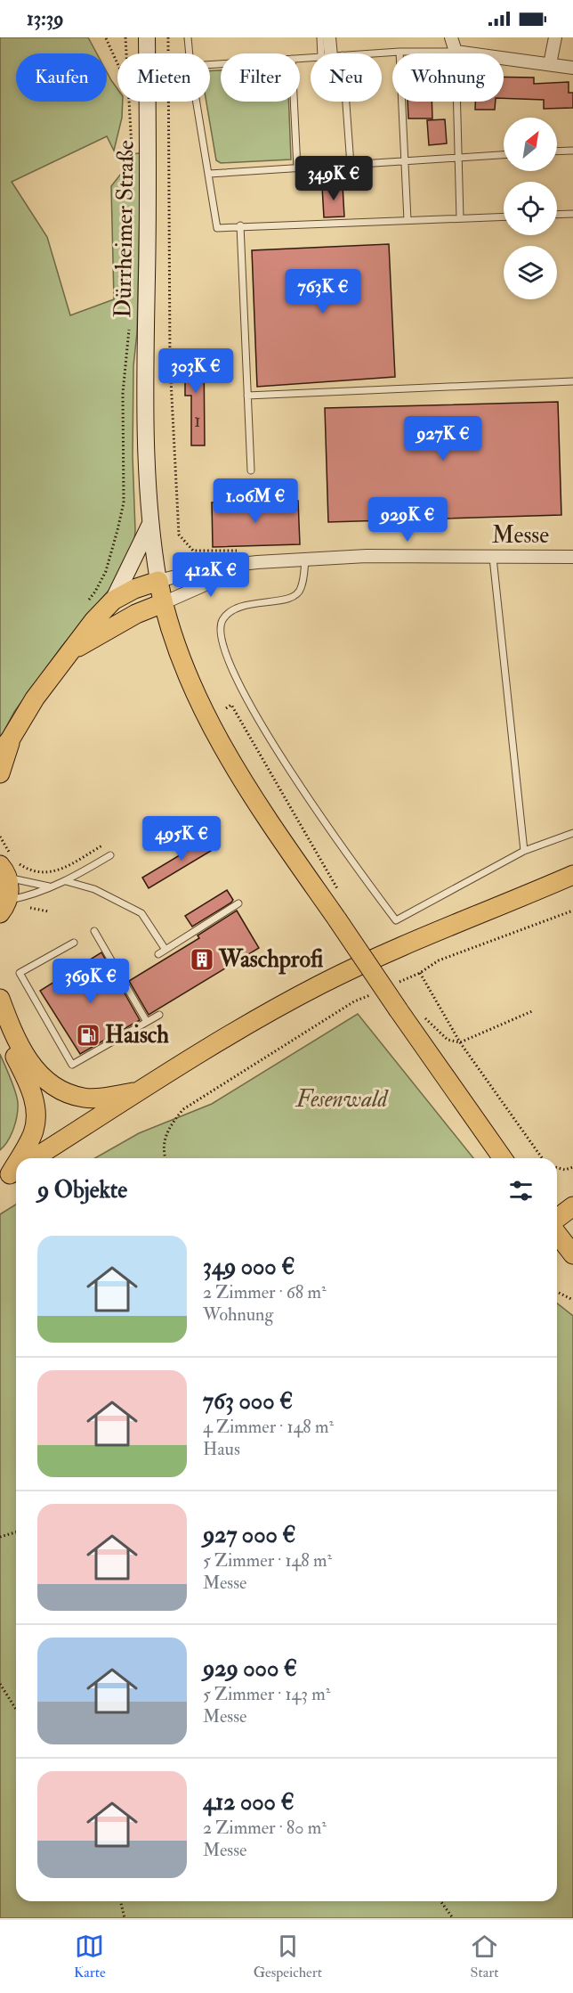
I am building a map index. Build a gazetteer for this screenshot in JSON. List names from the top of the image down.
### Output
{
  "streets": {
    "main road": ["Dürrheimer Straße"],
    "street": ["Messe"]
  },
  "crossings": [
    ["Dürrheimer Straße", "Messe"]
  ],
  "parks": ["Fesenwald"],
  "places": {
    "building": ["Waschprofi"],
    "fuel station": ["Haisch"]
  },
  "house_numbers": ["1"],
  "north": "top right",
  "page": {
    "status": "13:39",
    "chip": [
      "Kaufen",
      "Mieten",
      "Filter",
      "Neu",
      "Wohnung"
    ],
    "price": [
      "349K €",
      "763K €",
      "303K €",
      "927K €",
      "1.06M €",
      "929K €",
      "412K €",
      "495K €",
      "369K €"
    ],
    "heading": "9 Objekte",
    "list": [
      {
        "name": "349 000 €",
        "note": "2 Zimmer · 68 m² · Wohnung"
      },
      {
        "name": "763 000 €",
        "note": "4 Zimmer · 148 m² · Haus"
      },
      {
        "name": "927 000 €",
        "note": "5 Zimmer · 148 m² · Messe"
      },
      {
        "name": "929 000 €",
        "note": "5 Zimmer · 143 m² · Messe"
      },
      {
        "name": "412 000 €",
        "note": "2 Zimmer · 80 m² · Messe"
      }
    ],
    "tabs": ["Karte", "Gespeichert", "Start"]
  }
}
